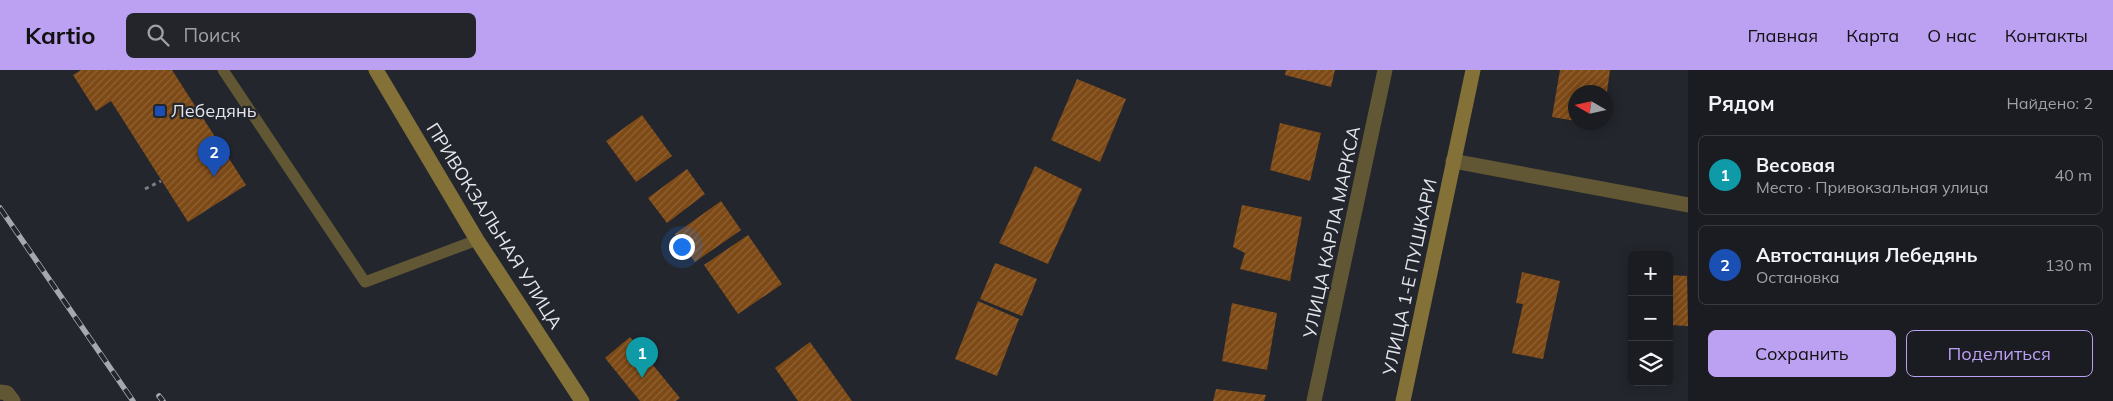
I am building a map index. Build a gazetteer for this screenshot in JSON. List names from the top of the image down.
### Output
{
  "streets": {
    "main road": ["ПРИВОКЗАЛЬНАЯ УЛИЦА", "УЛИЦА 1-Е ПУШКАРИ"],
    "street": ["УЛИЦА КАРЛА МАРКСА"]
  },
  "places": {
    "transit": ["Лебедянь"]
  },
  "north": "left",
  "page": {
    "header": "Kartio",
    "search": "Поиск",
    "nav": [
      "Главная",
      "Карта",
      "О нас",
      "Контакты"
    ],
    "heading": ["Рядом", "Найдено: 2"],
    "list": [
      {
        "mark": "1",
        "name": "Весовая",
        "note": "Место · Привокзальная улица",
        "value": "40 m"
      },
      {
        "mark": "2",
        "name": "Автостанция Лебедянь",
        "note": "Остановка",
        "value": "130 m"
      }
    ],
    "pins": ["2", "1"],
    "map_buttons": ["+", "−"],
    "buttons": ["Сохранить", "Поделиться"]
  }
}
